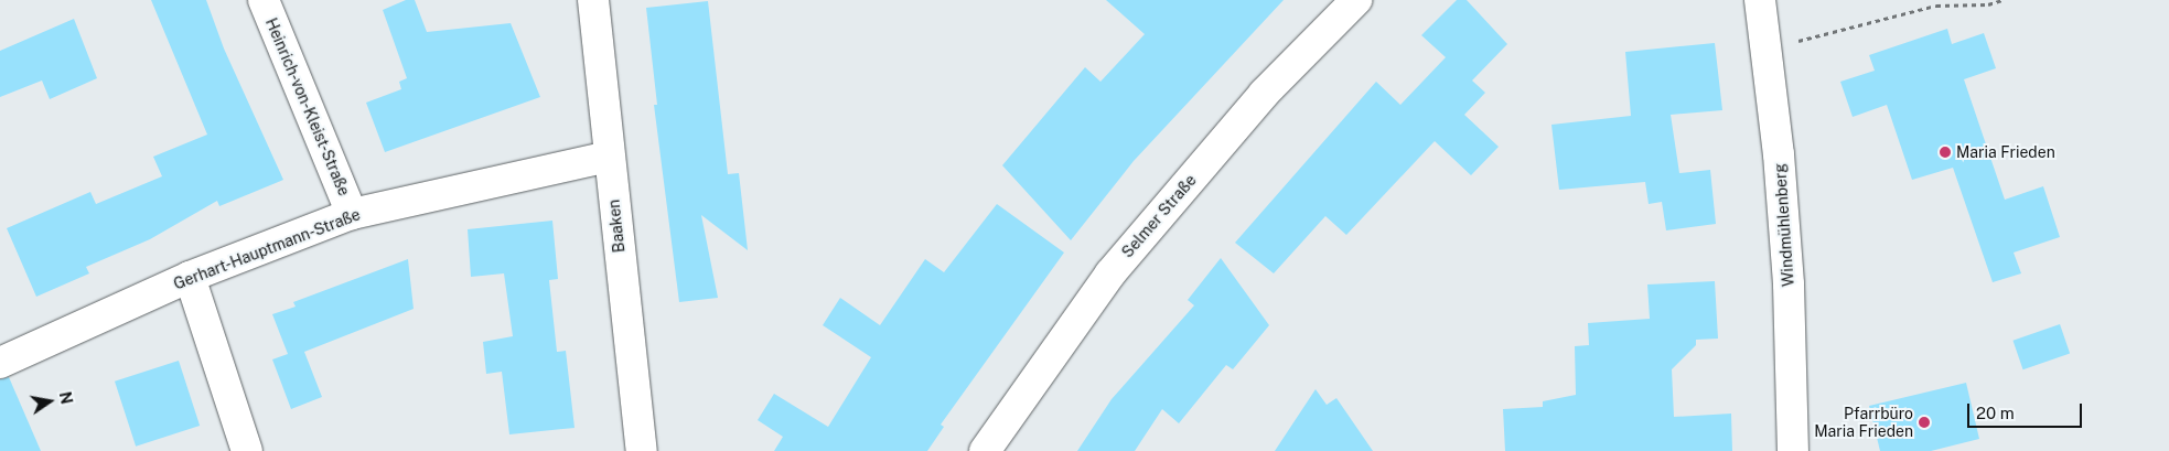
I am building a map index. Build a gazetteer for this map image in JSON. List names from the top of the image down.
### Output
{
  "streets": {
    "street": [
      "Heinrich-von-Kleist-Straße",
      "Selmer Straße",
      "Windmühlenberg",
      "Baaken",
      "Gerhart-Hauptmann-Straße"
    ]
  },
  "crossings": [
    ["Heinrich-von-Kleist-Straße", "Gerhart-Hauptmann-Straße"],
    ["Baaken", "Gerhart-Hauptmann-Straße"]
  ],
  "places": ["Maria Frieden", "Pfarrbüro Maria Frieden"],
  "scale_bar": "20 m",
  "north": "right"
}
